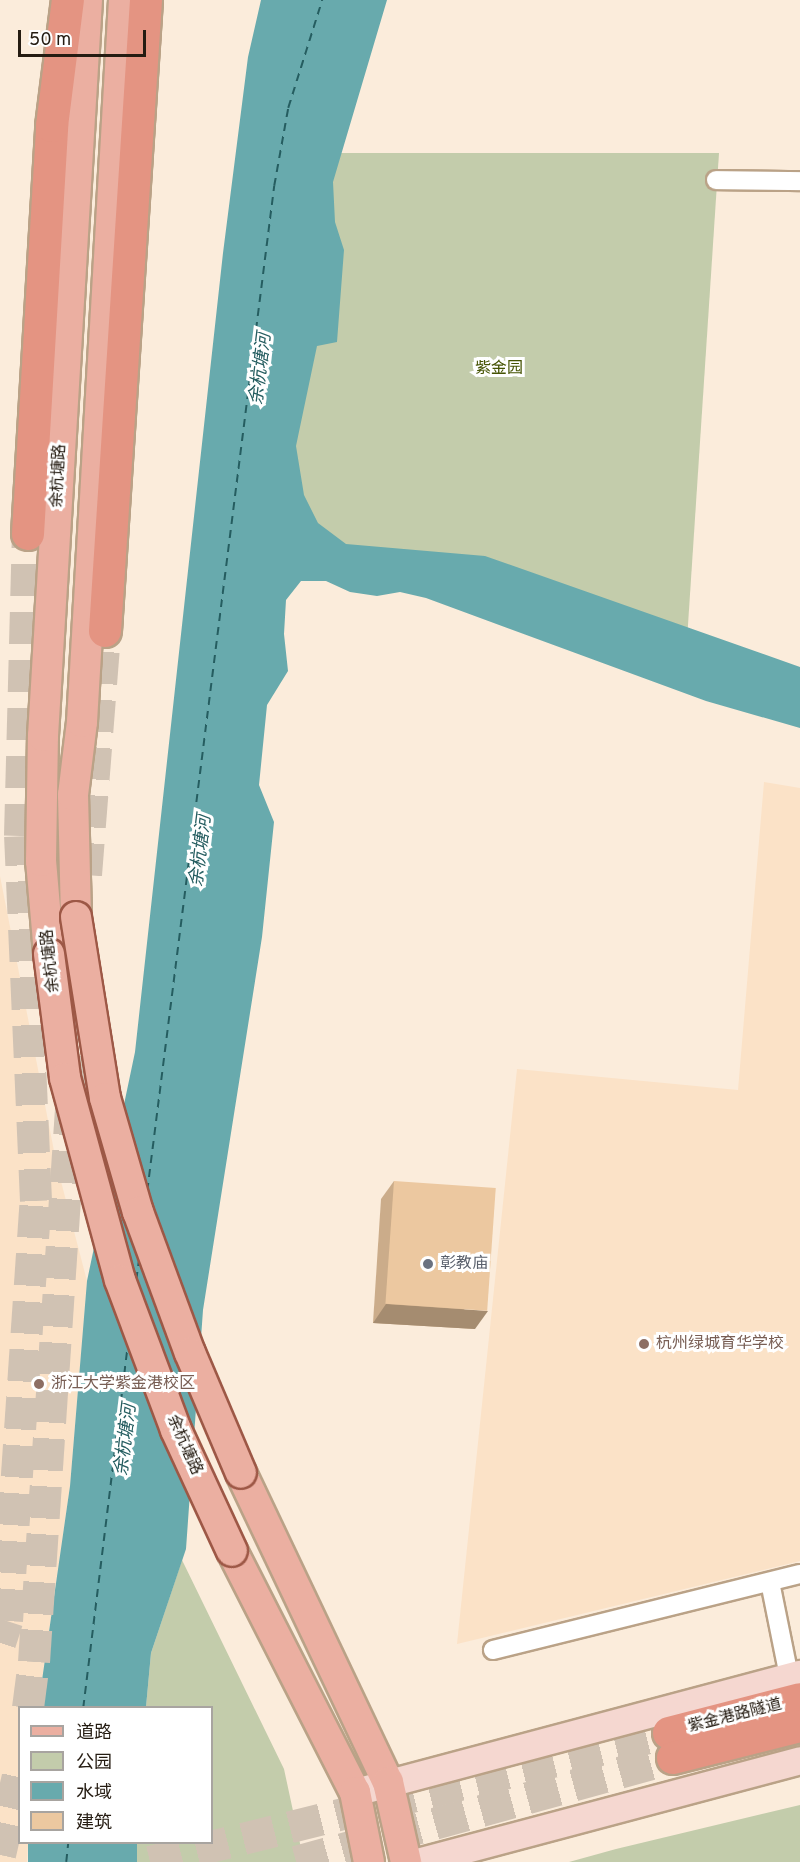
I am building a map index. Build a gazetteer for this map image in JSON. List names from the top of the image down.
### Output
{
  "streets": {
    "highway": ["紫金港路隧道"],
    "main road": ["余杭塘路"]
  },
  "water": ["余杭塘河"],
  "parks": ["紫金园"],
  "places": ["彰教庙", "杭州绿城育华学校", "浙江大学紫金港校区"],
  "legend": [
    "道路",
    "公园",
    "水域",
    "建筑"
  ],
  "scale_bar": "50 m"
}
